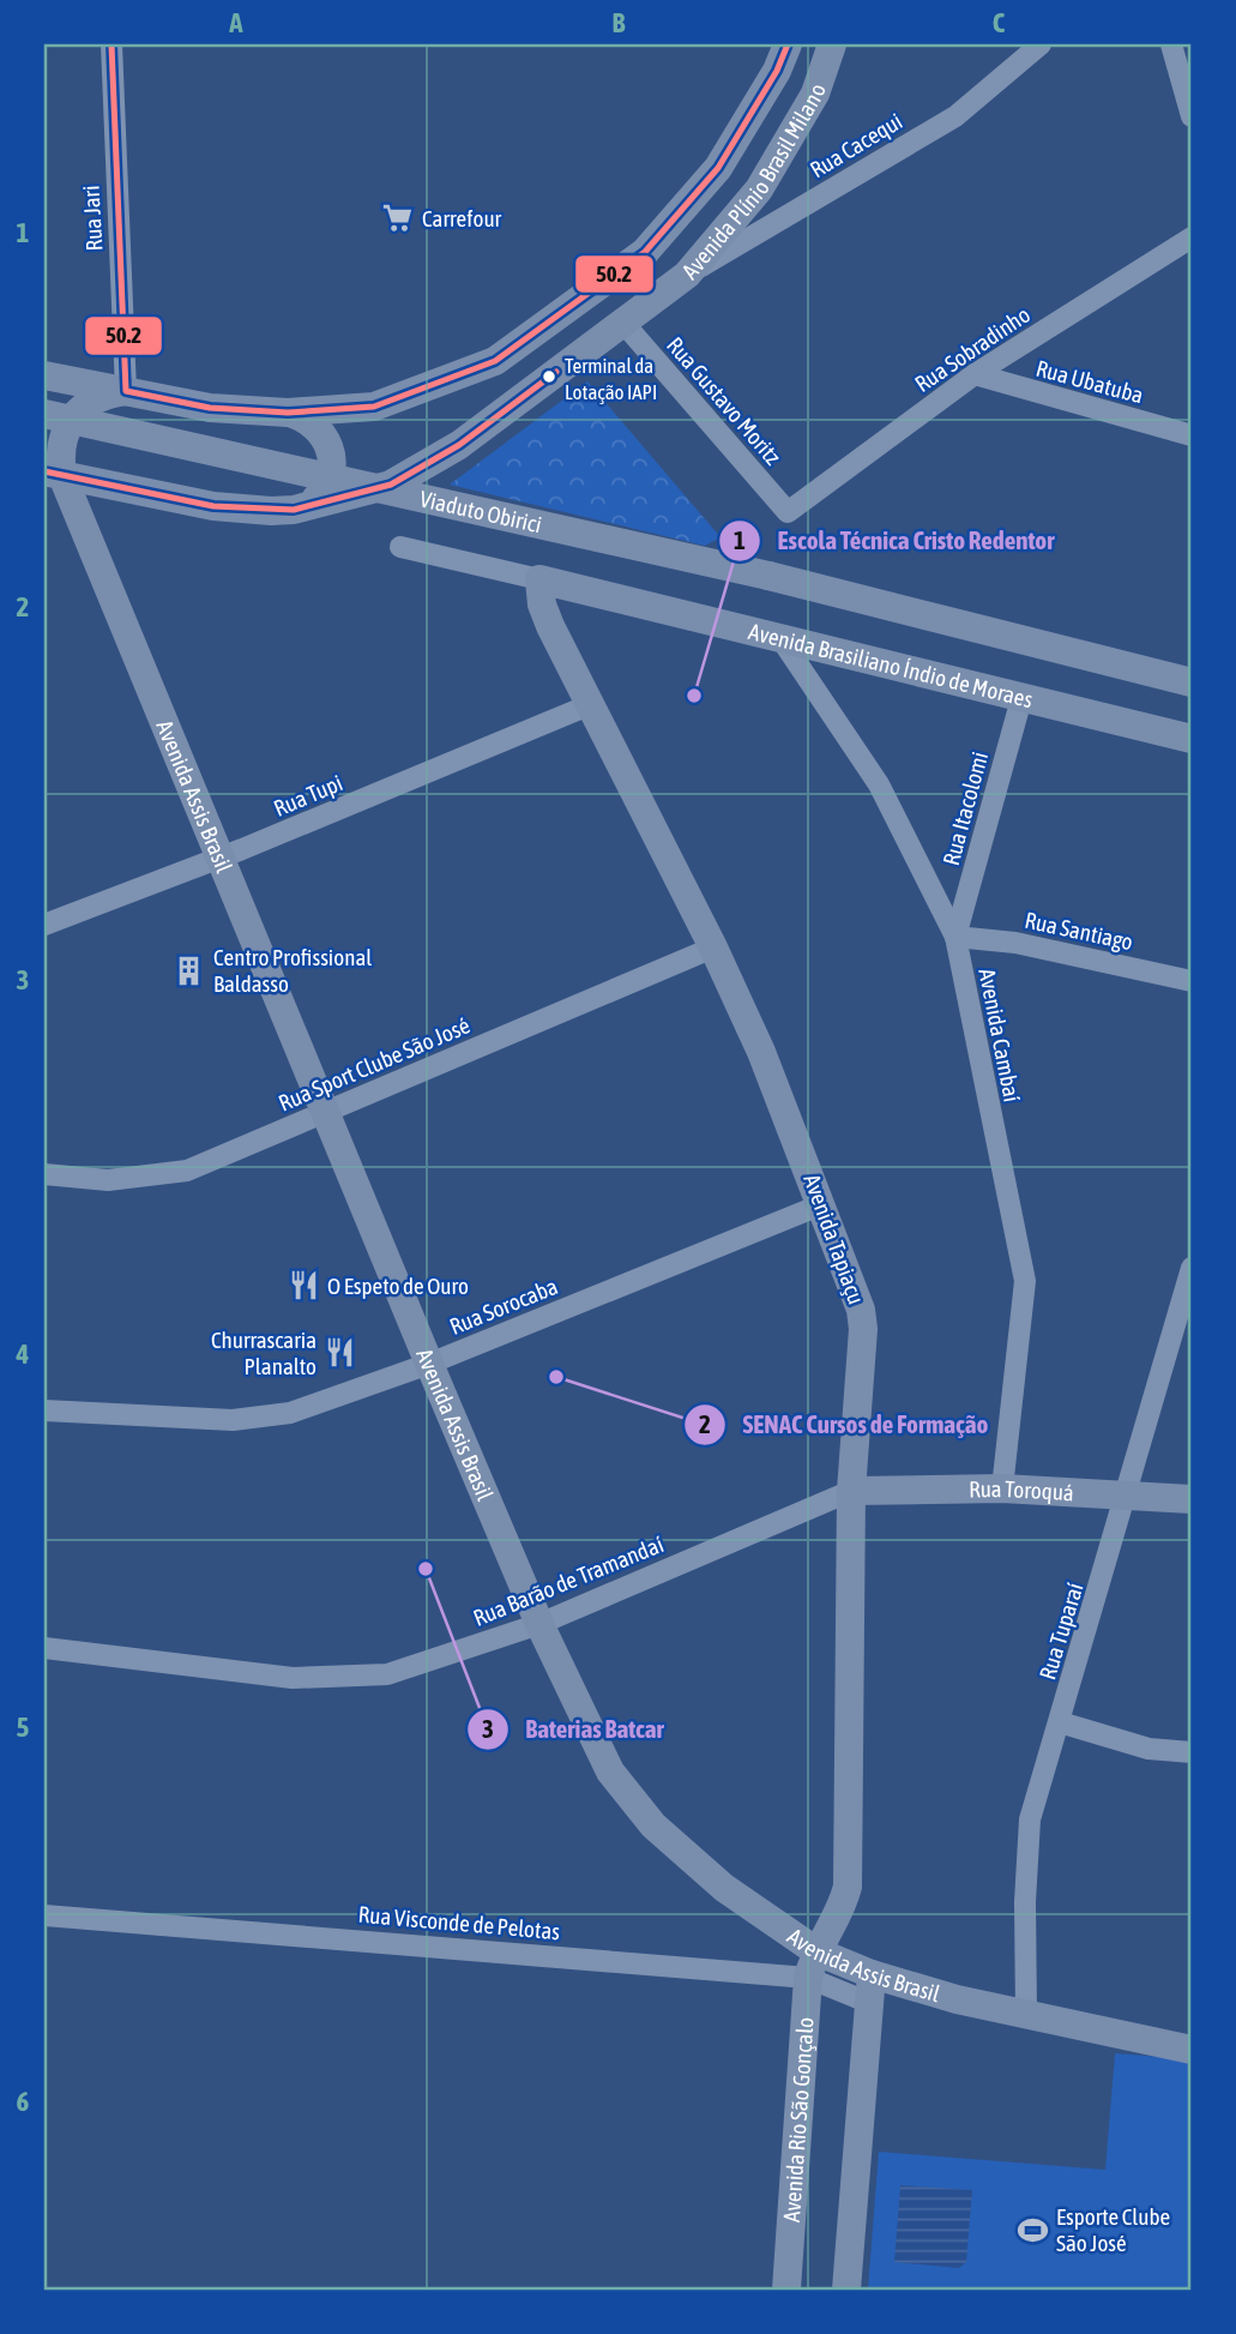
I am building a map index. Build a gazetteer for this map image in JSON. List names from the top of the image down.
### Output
{
  "streets": {
    "main road": [
      "Avenida Plínio Brasil Milano",
      "Viaduto Obirici",
      "Avenida Brasiliano Índio de Moraes",
      "Avenida Assis Brasil",
      "Avenida Tapiaçu",
      "Rua Toroquá",
      "Avenida Rio São Gonçalo"
    ],
    "street": [
      "Rua Cacequi",
      "Rua Jari",
      "Rua Sobradinho",
      "Rua Ubatuba",
      "Rua Gustavo Moritz",
      "Rua Tupi",
      "Rua Itacolomi",
      "Rua Santiago",
      "Avenida Cambaí",
      "Rua Sport Clube São José",
      "Rua Sorocaba",
      "Rua Barão de Tramandaí",
      "Rua Tuparaí",
      "Rua Visconde de Pelotas"
    ]
  },
  "crossings": [
    ["Rua Cacequi", "Avenida Plínio Brasil Milano"],
    ["Avenida Plínio Brasil Milano", "Rua Jari"],
    ["Avenida Plínio Brasil Milano", "Rua Gustavo Moritz"],
    ["Avenida Plínio Brasil Milano", "Avenida Assis Brasil"],
    ["Rua Sobradinho", "Rua Ubatuba"],
    ["Rua Sobradinho", "Rua Gustavo Moritz"],
    ["Avenida Brasiliano Índio de Moraes", "Rua Itacolomi"],
    ["Avenida Brasiliano Índio de Moraes", "Avenida Cambaí"],
    ["Avenida Brasiliano Índio de Moraes", "Avenida Tapiaçu"],
    ["Rua Tupi", "Avenida Assis Brasil"],
    ["Rua Tupi", "Avenida Tapiaçu"],
    ["Avenida Assis Brasil", "Rua Sport Clube São José"],
    ["Avenida Assis Brasil", "Avenida Tapiaçu"],
    ["Avenida Assis Brasil", "Rua Sorocaba"],
    ["Avenida Assis Brasil", "Rua Barão de Tramandaí"],
    ["Avenida Assis Brasil", "Rua Tuparaí"],
    ["Avenida Assis Brasil", "Rua Visconde de Pelotas"],
    ["Avenida Assis Brasil", "Avenida Rio São Gonçalo"],
    ["Rua Itacolomi", "Rua Santiago"],
    ["Rua Itacolomi", "Avenida Cambaí"],
    ["Rua Santiago", "Avenida Cambaí"],
    ["Avenida Cambaí", "Rua Toroquá"],
    ["Rua Sport Clube São José", "Avenida Tapiaçu"],
    ["Avenida Tapiaçu", "Rua Sorocaba"],
    ["Avenida Tapiaçu", "Rua Toroquá"],
    ["Avenida Tapiaçu", "Rua Barão de Tramandaí"],
    ["Avenida Tapiaçu", "Rua Visconde de Pelotas"],
    ["Avenida Tapiaçu", "Avenida Rio São Gonçalo"],
    ["Rua Toroquá", "Rua Barão de Tramandaí"],
    ["Rua Toroquá", "Rua Tuparaí"],
    ["Rua Visconde de Pelotas", "Avenida Rio São Gonçalo"]
  ],
  "places": {
    "supermarket": ["Carrefour"],
    "other": [
      "Terminal da Lotação IAPI",
      "Escola Técnica Cristo Redentor",
      "SENAC Cursos de Formação",
      "Baterias Batcar"
    ],
    "building": ["Centro Profissional Baldasso"],
    "restaurant": ["O Espeto de Ouro", "Churrascaria Planalto"],
    "sports": ["Esporte Clube São José"]
  },
  "lines": ["transit line 50.2"],
  "grid": {
    "columns": ["A", "B", "C"],
    "rows": [
      "1",
      "2",
      "3",
      "4",
      "5",
      "6"
    ]
  }
}
